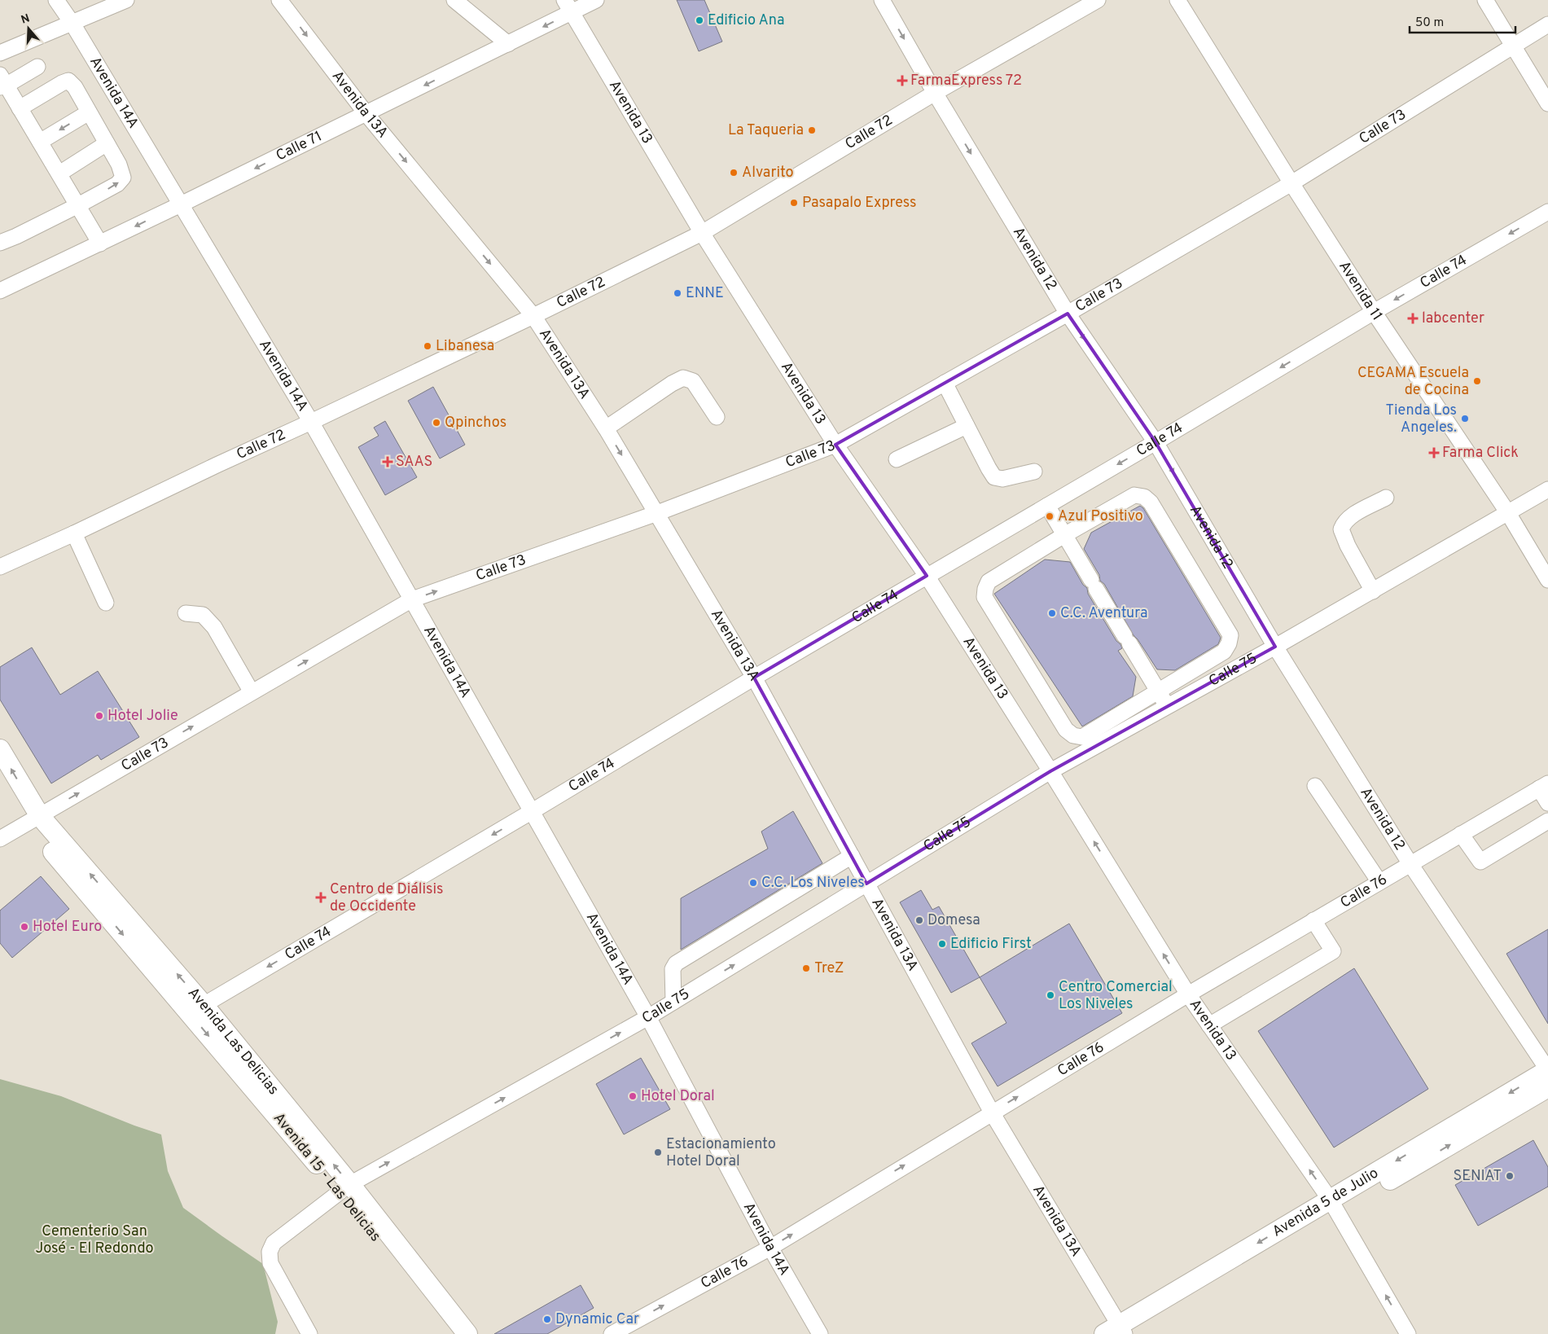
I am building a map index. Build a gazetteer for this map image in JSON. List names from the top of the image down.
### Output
{
  "streets": {
    "main road": ["Avenida Las Delicias", "Avenida 15 - Las Delicias", "Avenida 5 de Julio"],
    "street": [
      "Avenida 14A",
      "Avenida 13A",
      "Avenida 13",
      "Calle 73",
      "Calle 72",
      "Calle 71",
      "Avenida 12",
      "Calle 74",
      "Avenida 11",
      "Calle 75",
      "Calle 76"
    ]
  },
  "crossings": [
    ["Avenida 14A", "Calle 73"],
    ["Avenida 14A", "Calle 72"],
    ["Avenida 14A", "Calle 71"],
    ["Avenida 14A", "Calle 74"],
    ["Avenida 14A", "Calle 75"],
    ["Avenida 14A", "Calle 76"],
    ["Avenida 13A", "Calle 73"],
    ["Avenida 13A", "Calle 72"],
    ["Avenida 13A", "Calle 71"],
    ["Avenida 13A", "Calle 74"],
    ["Avenida 13A", "Calle 75"],
    ["Avenida 13A", "Calle 76"],
    ["Avenida 13A", "Avenida 5 de Julio"],
    ["Avenida 13", "Calle 73"],
    ["Avenida 13", "Calle 72"],
    ["Avenida 13", "Calle 71"],
    ["Avenida 13", "Calle 74"],
    ["Avenida 13", "Calle 75"],
    ["Avenida 13", "Calle 76"],
    ["Avenida 13", "Avenida 5 de Julio"],
    ["Calle 73", "Avenida 12"],
    ["Calle 73", "Avenida 11"],
    ["Calle 73", "Avenida Las Delicias"],
    ["Calle 73", "Avenida 15 - Las Delicias"],
    ["Calle 72", "Avenida 12"],
    ["Avenida 12", "Calle 74"],
    ["Avenida 12", "Calle 75"],
    ["Avenida 12", "Calle 76"],
    ["Avenida 12", "Avenida 5 de Julio"],
    ["Calle 74", "Avenida 11"],
    ["Calle 74", "Avenida Las Delicias"],
    ["Avenida 11", "Calle 75"],
    ["Calle 75", "Avenida Las Delicias"],
    ["Calle 75", "Avenida 15 - Las Delicias"],
    ["Avenida Las Delicias", "Avenida 15 - Las Delicias"]
  ],
  "one_way": [
    "Avenida 13",
    "Calle 73",
    "Calle 71",
    "Calle 74",
    "Calle 76",
    "Avenida Las Delicias",
    "Avenida 15 - Las Delicias"
  ],
  "parks": ["Cementerio San José - El Redondo"],
  "places": {
    "other": [
      "Edificio Ana",
      "La Taqueria",
      "Alvarito",
      "Pasapalo Express",
      "ENNE",
      "Libanesa",
      "CEGAMA Escuela de Cocina",
      "Tienda Los Angeles.",
      "Qpinchos",
      "Azul Positivo",
      "C.C. Aventura",
      "Hotel Jolie",
      "C.C. Los Niveles",
      "Domesa",
      "Hotel Euro",
      "Edificio First",
      "TreZ",
      "Centro Comercial Los Niveles",
      "Hotel Doral",
      "Estacionamiento Hotel Doral",
      "SENIAT",
      "Dynamic Car"
    ],
    "health": [
      "FarmaExpress 72",
      "labcenter",
      "Farma Click",
      "SAAS",
      "Centro de Diálisis de Occidente"
    ]
  },
  "scale_bar": "50 m",
  "north": "top"
}
